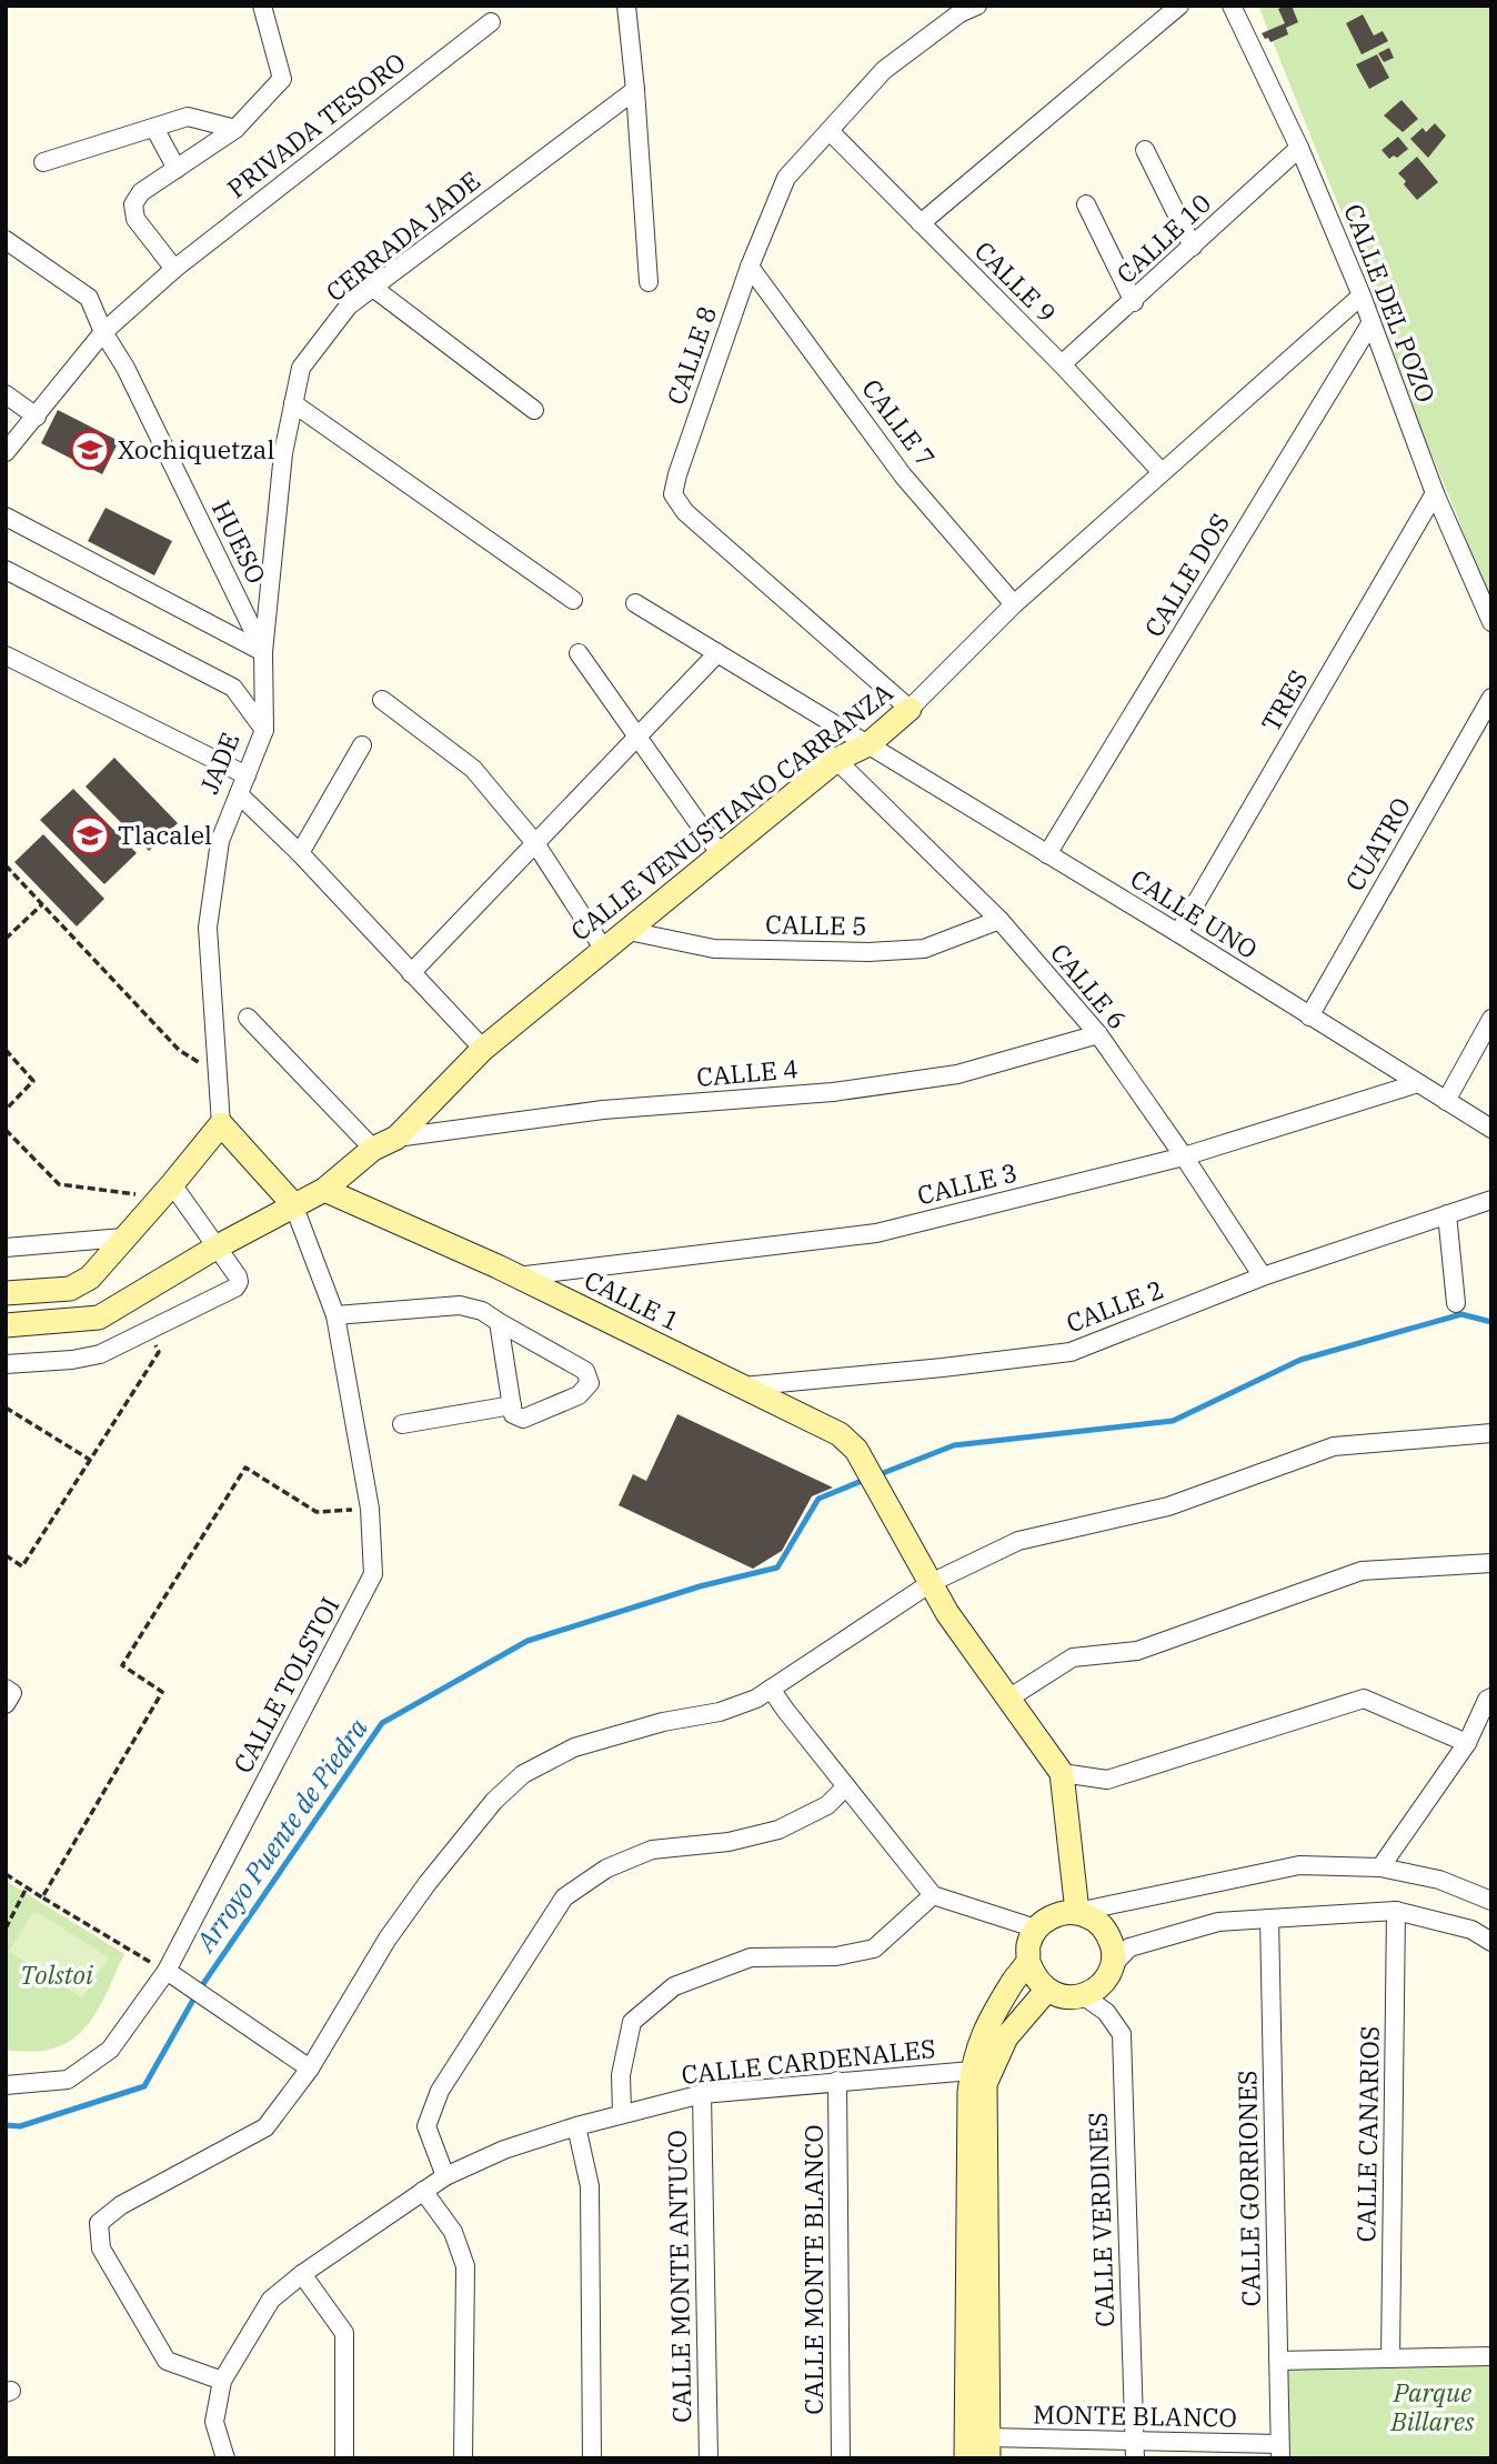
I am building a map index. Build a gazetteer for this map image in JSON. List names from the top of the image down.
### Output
{
  "streets": {
    "street": [
      "PRIVADA TESORO",
      "CERRADA JADE",
      "CALLE 10",
      "CALLE 9",
      "CALLE DEL POZO",
      "CALLE 8",
      "CALLE 7",
      "HUESO",
      "CALLE DOS",
      "TRES",
      "JADE",
      "CALLE VENUSTIANO CARRANZA",
      "CUATRO",
      "CALLE UNO",
      "CALLE 5",
      "CALLE 6",
      "CALLE 4",
      "CALLE 3",
      "CALLE 1",
      "CALLE 2",
      "CALLE TOLSTOI",
      "CALLE CARDENALES",
      "CALLE CANARIOS",
      "CALLE GORRIONES",
      "CALLE VERDINES",
      "CALLE MONTE BLANCO",
      "CALLE MONTE ANTUCO",
      "MONTE BLANCO"
    ]
  },
  "crossings": [
    ["PRIVADA TESORO", "HUESO"],
    ["CERRADA JADE", "HUESO"],
    ["CERRADA JADE", "JADE"],
    ["CALLE 10", "CALLE 9"],
    ["CALLE 10", "CALLE DEL POZO"],
    ["CALLE 9", "CALLE 8"],
    ["CALLE 9", "CALLE VENUSTIANO CARRANZA"],
    ["CALLE DEL POZO", "CALLE DOS"],
    ["CALLE DEL POZO", "TRES"],
    ["CALLE DEL POZO", "CALLE VENUSTIANO CARRANZA"],
    ["CALLE 8", "CALLE 7"],
    ["CALLE 8", "CALLE VENUSTIANO CARRANZA"],
    ["CALLE 7", "CALLE VENUSTIANO CARRANZA"],
    ["HUESO", "JADE"],
    ["CALLE DOS", "CALLE UNO"],
    ["TRES", "CALLE UNO"],
    ["CALLE VENUSTIANO CARRANZA", "CALLE UNO"],
    ["CALLE VENUSTIANO CARRANZA", "CALLE 5"],
    ["CALLE VENUSTIANO CARRANZA", "CALLE 6"],
    ["CALLE VENUSTIANO CARRANZA", "CALLE 4"],
    ["CALLE VENUSTIANO CARRANZA", "CALLE 1"],
    ["CALLE VENUSTIANO CARRANZA", "CALLE TOLSTOI"],
    ["CUATRO", "CALLE UNO"],
    ["CALLE UNO", "CALLE 3"],
    ["CALLE 5", "CALLE 6"],
    ["CALLE 6", "CALLE 4"],
    ["CALLE 6", "CALLE 3"],
    ["CALLE 6", "CALLE 2"],
    ["CALLE 3", "CALLE 1"],
    ["CALLE 1", "CALLE 2"],
    ["CALLE CARDENALES", "CALLE MONTE BLANCO"],
    ["CALLE CARDENALES", "CALLE MONTE ANTUCO"],
    ["CALLE GORRIONES", "MONTE BLANCO"],
    ["CALLE VERDINES", "MONTE BLANCO"]
  ],
  "water": ["Arroyo Puente de Piedra"],
  "parks": ["Tolstoi", "Parque Billares"],
  "places": {
    "school or university": ["Xochiquetzal", "Tlacalel"]
  }
}
